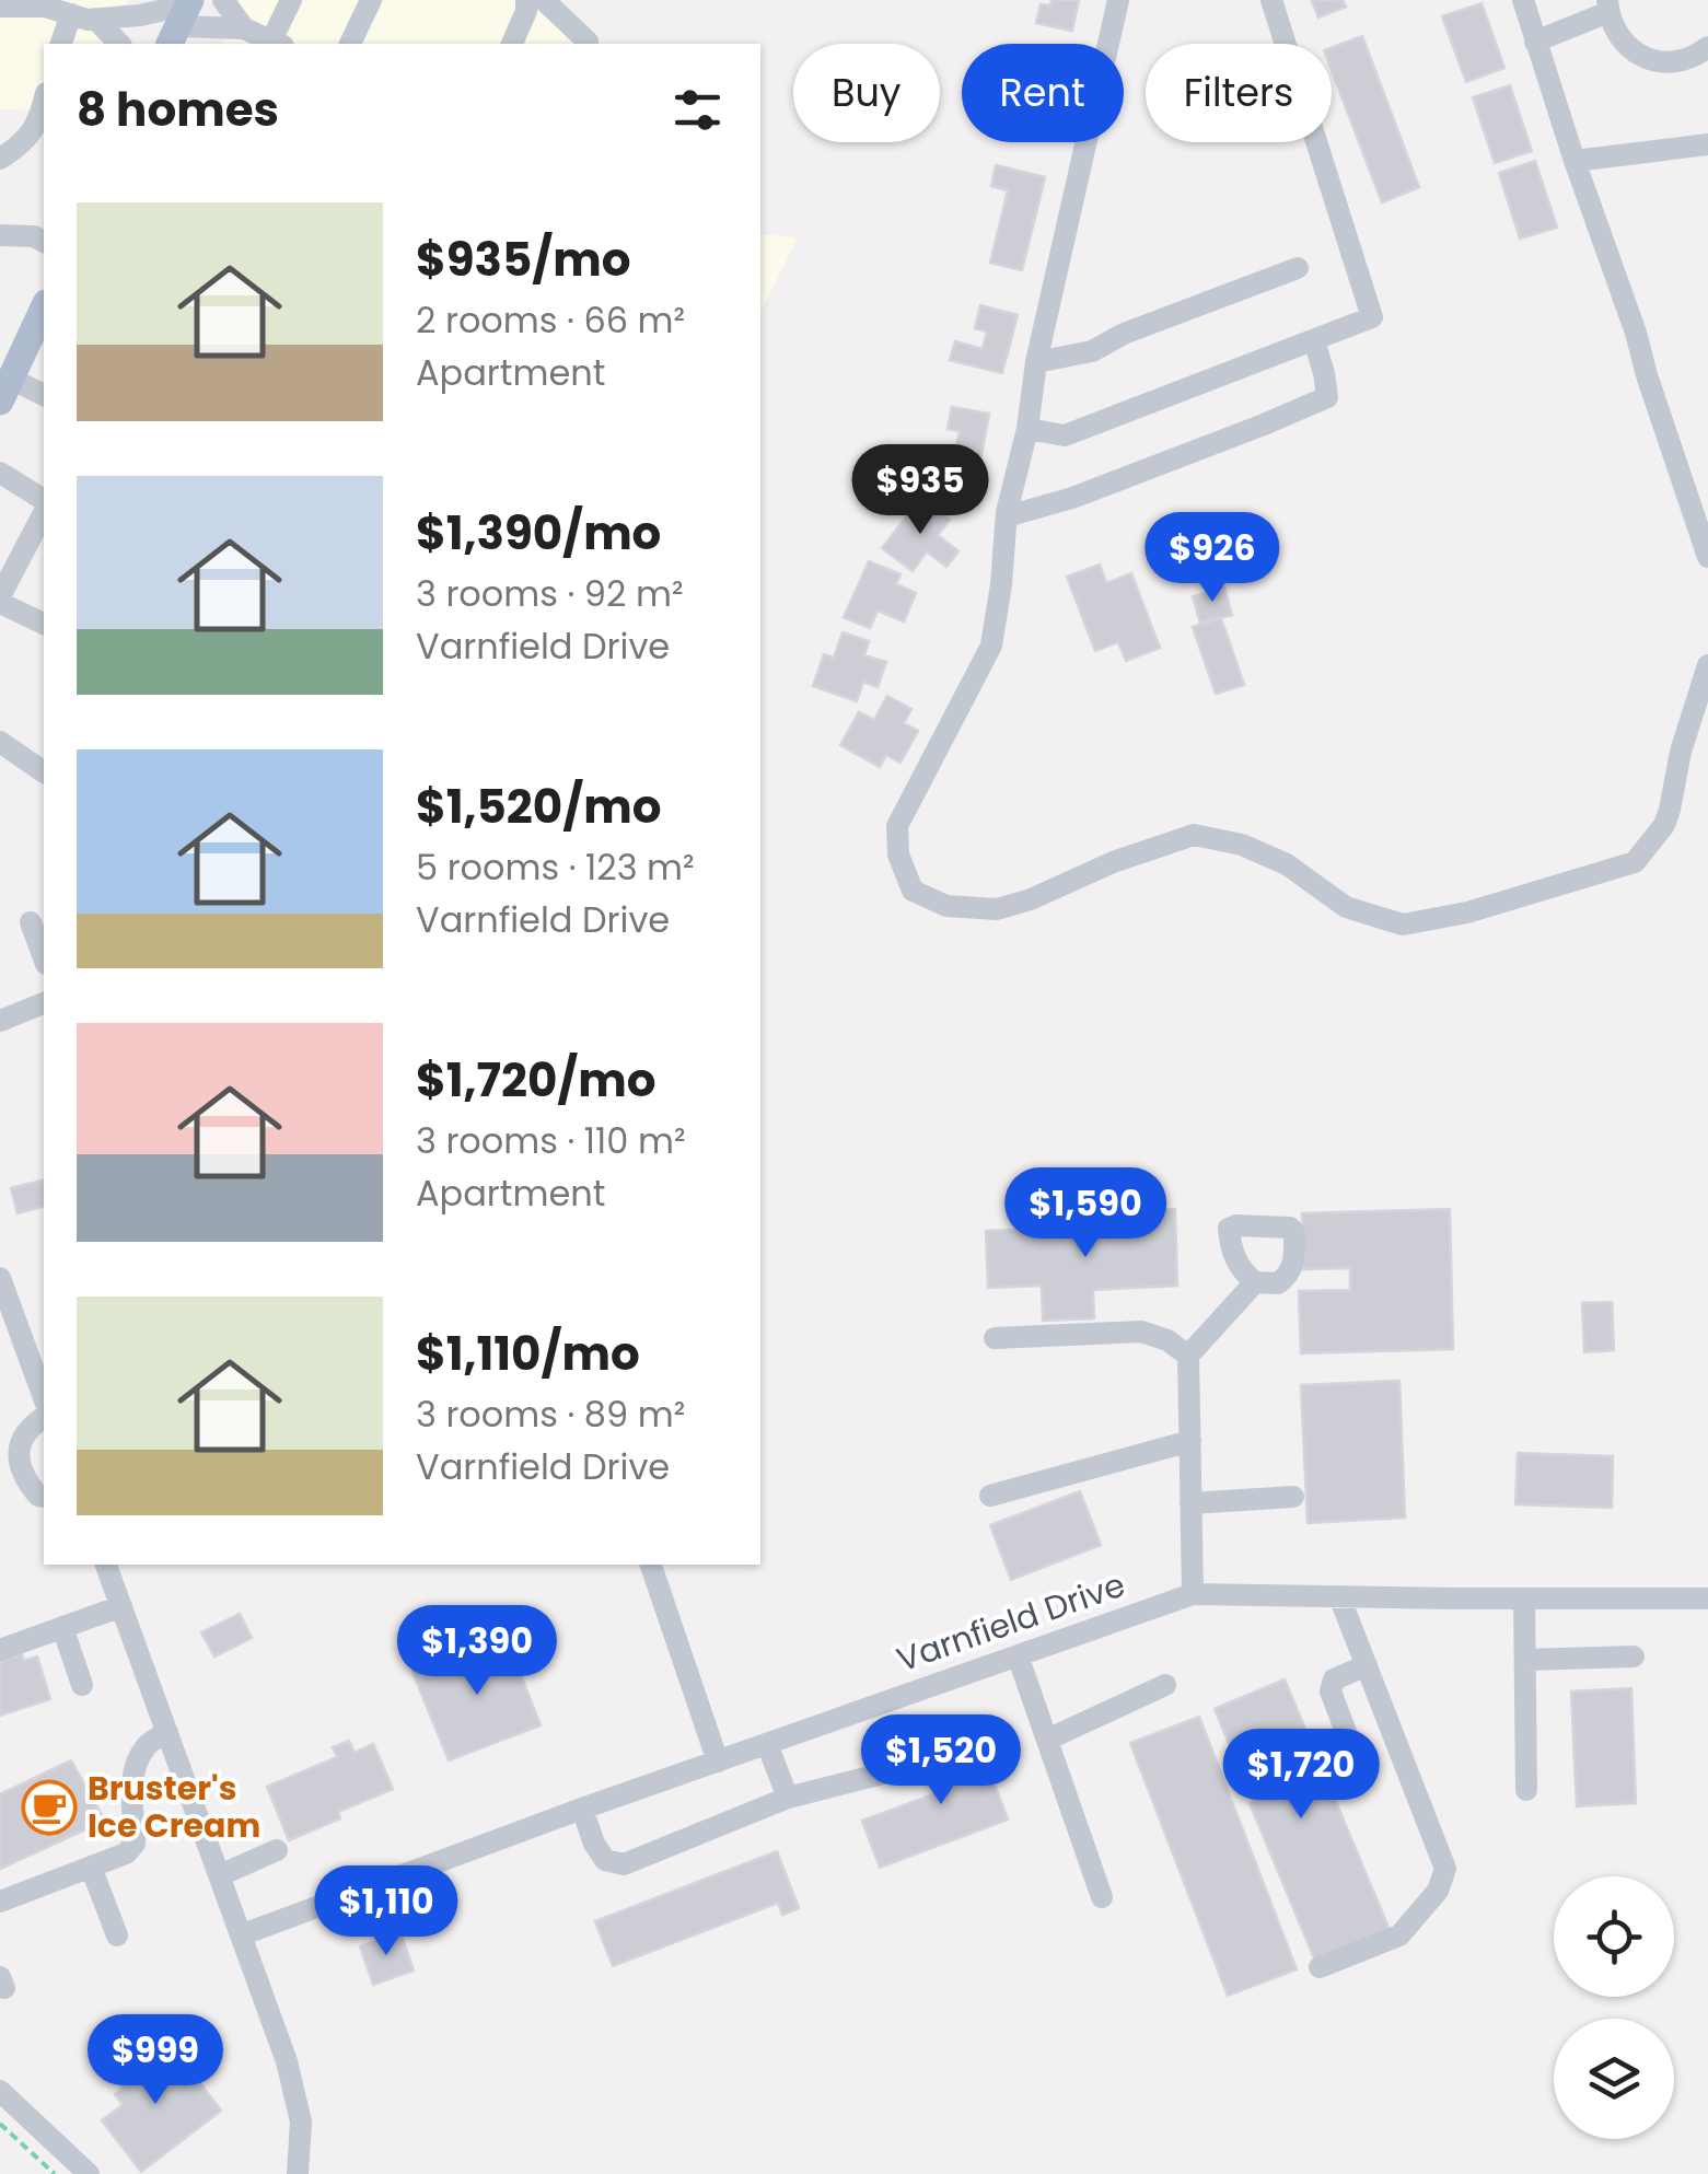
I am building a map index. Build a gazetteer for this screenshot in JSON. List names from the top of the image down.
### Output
{
  "streets": {
    "street": ["Varnfield Drive"]
  },
  "places": {
    "cafe": ["Bruster's Ice Cream"]
  },
  "page": {
    "chip": ["Buy", "Rent", "Filters"],
    "heading": "8 homes",
    "list": [
      {
        "name": "$935/mo",
        "note": "2 rooms · 66 m² · Apartment"
      },
      {
        "name": "$1,390/mo",
        "note": "3 rooms · 92 m² · Varnfield Drive"
      },
      {
        "name": "$1,520/mo",
        "note": "5 rooms · 123 m² · Varnfield Drive"
      },
      {
        "name": "$1,720/mo",
        "note": "3 rooms · 110 m² · Apartment"
      },
      {
        "name": "$1,110/mo",
        "note": "3 rooms · 89 m² · Varnfield Drive"
      }
    ],
    "price": [
      "$935",
      "$926",
      "$1,590",
      "$1,390",
      "$1,520",
      "$1,720",
      "$1,110",
      "$999"
    ]
  }
}
